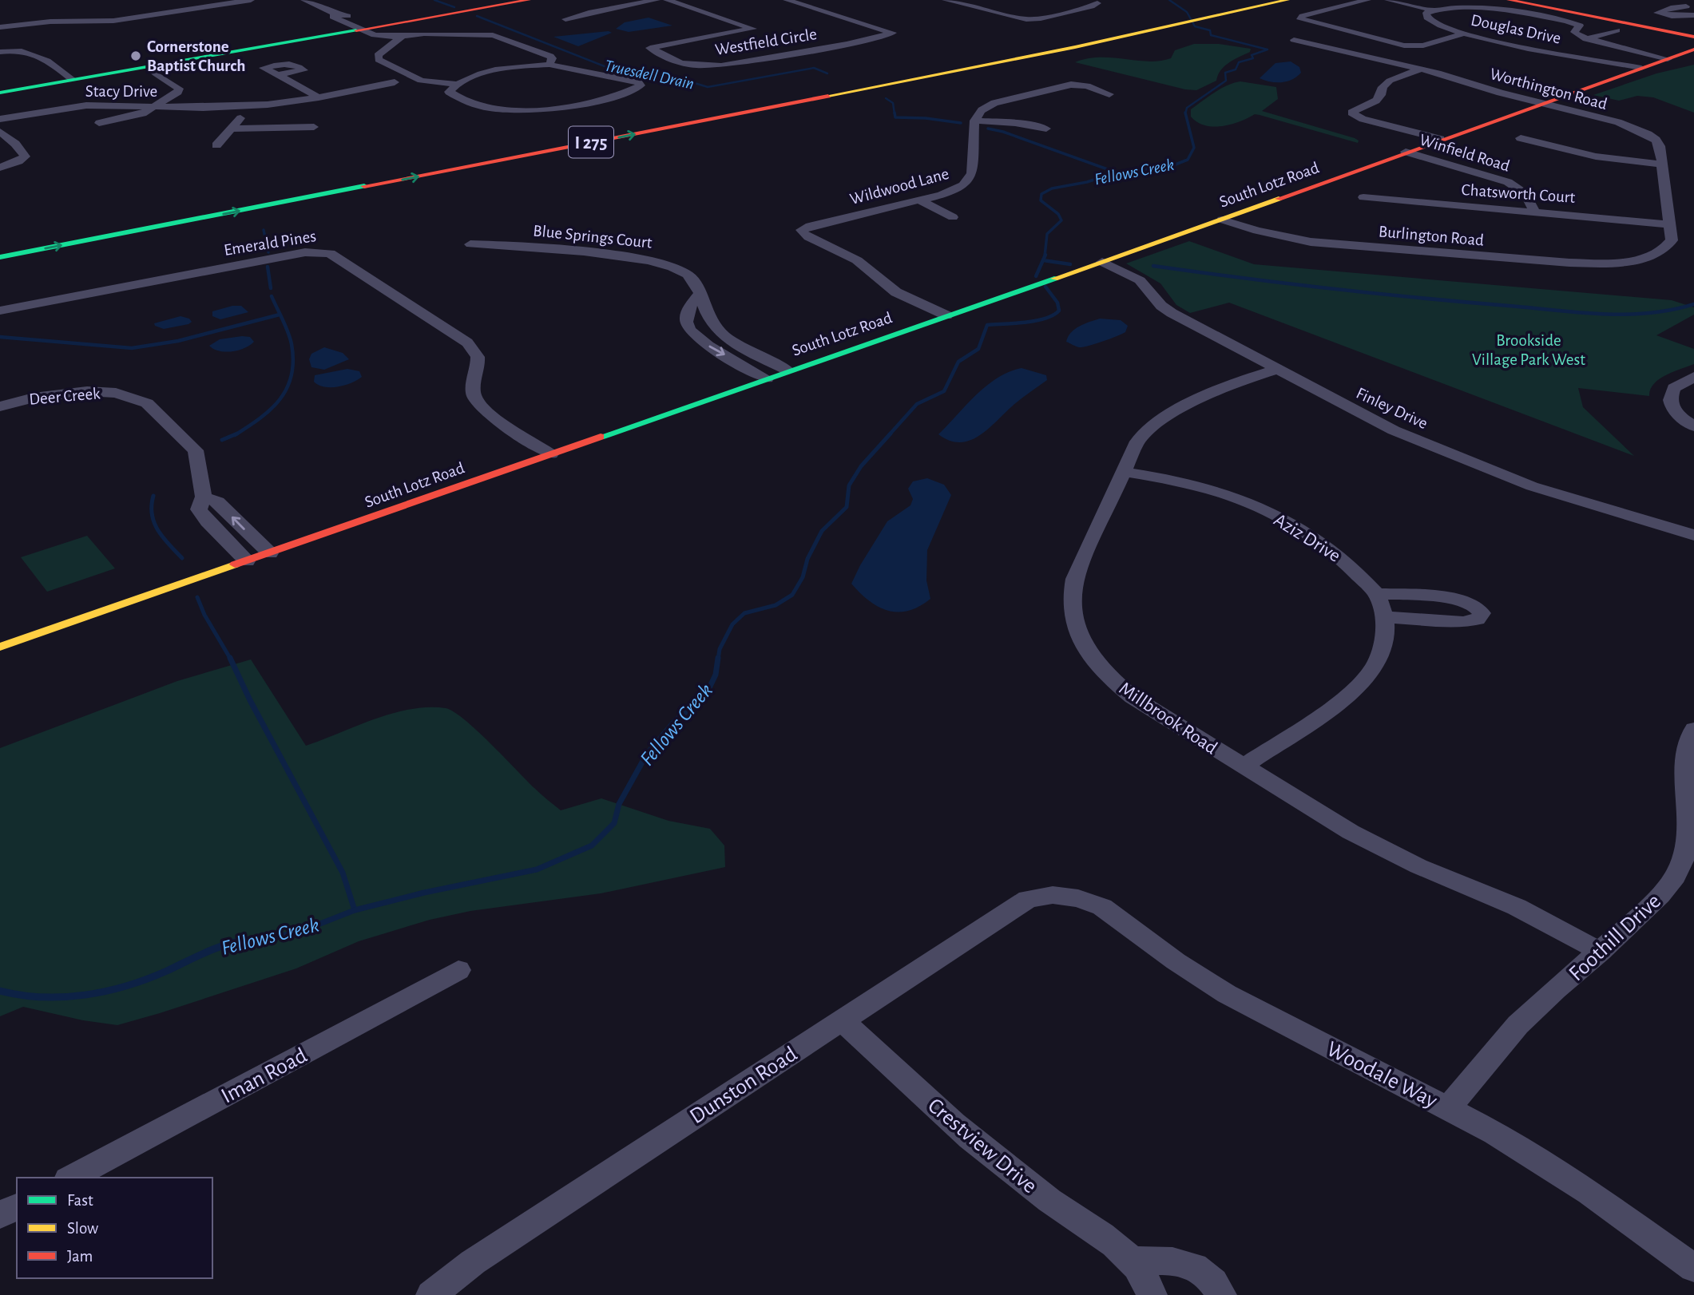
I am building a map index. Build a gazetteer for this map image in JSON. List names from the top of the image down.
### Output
{
  "streets": {
    "main road": ["I 275", "South Lotz Road"],
    "street": [
      "Douglas Drive",
      "Westfield Circle",
      "Worthington Road",
      "Stacy Drive",
      "Winfield Road",
      "Wildwood Lane",
      "Chatsworth Court",
      "Burlington Road",
      "Blue Springs Court",
      "Emerald Pines",
      "Deer Creek",
      "Finley Drive",
      "Aziz Drive",
      "Millbrook Road",
      "Foothill Drive",
      "Woodale Way",
      "Iman Road",
      "Dunston Road",
      "Crestview Drive"
    ]
  },
  "crossings": [
    ["Douglas Drive", "South Lotz Road"],
    ["Worthington Road", "South Lotz Road"],
    ["Worthington Road", "Chatsworth Court"],
    ["Worthington Road", "Burlington Road"],
    ["Winfield Road", "South Lotz Road"],
    ["Winfield Road", "Chatsworth Court"],
    ["South Lotz Road", "Wildwood Lane"],
    ["South Lotz Road", "Burlington Road"],
    ["South Lotz Road", "Emerald Pines"],
    ["South Lotz Road", "Deer Creek"],
    ["South Lotz Road", "Finley Drive"],
    ["Finley Drive", "Millbrook Road"],
    ["Aziz Drive", "Millbrook Road"],
    ["Millbrook Road", "Foothill Drive"],
    ["Foothill Drive", "Woodale Way"],
    ["Woodale Way", "Dunston Road"],
    ["Dunston Road", "Crestview Drive"]
  ],
  "water": ["Truesdell Drain", "Fellows Creek"],
  "parks": ["Brookside Village Park West"],
  "places": ["Cornerstone Baptist Church"],
  "legend": ["Fast", "Slow", "Jam"]
}
